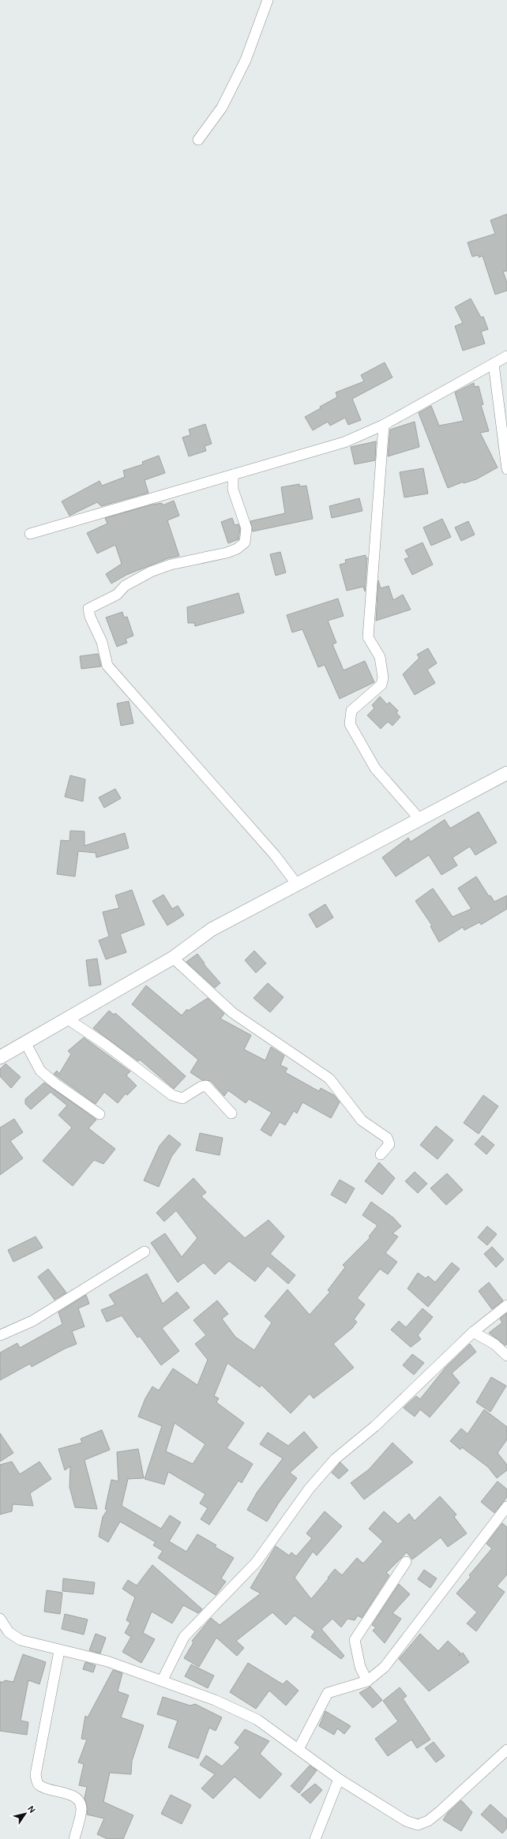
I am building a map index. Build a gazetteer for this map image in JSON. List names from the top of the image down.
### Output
{
  "north": "top right"
}
